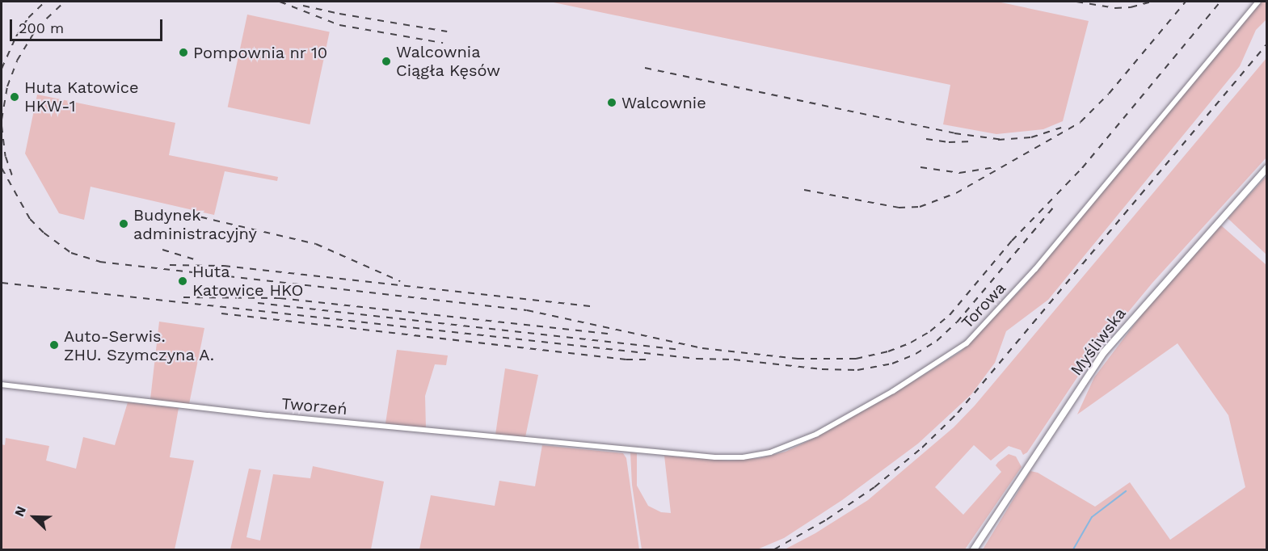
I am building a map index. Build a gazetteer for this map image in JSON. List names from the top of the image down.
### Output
{
  "streets": {
    "street": ["Torowa", "Myśliwska", "Tworzeń"]
  },
  "crossings": [
    ["Torowa", "Tworzeń"]
  ],
  "places": [
    "Pompownia nr 10",
    "Walcownia Ciągła Kęsów",
    "Huta Katowice HKW-1",
    "Walcownie",
    "Budynek administracyjny",
    "Huta Katowice HKO",
    "Auto-Serwis. ZHU. Szymczyna A."
  ],
  "scale_bar": "200 m",
  "north": "top left"
}
